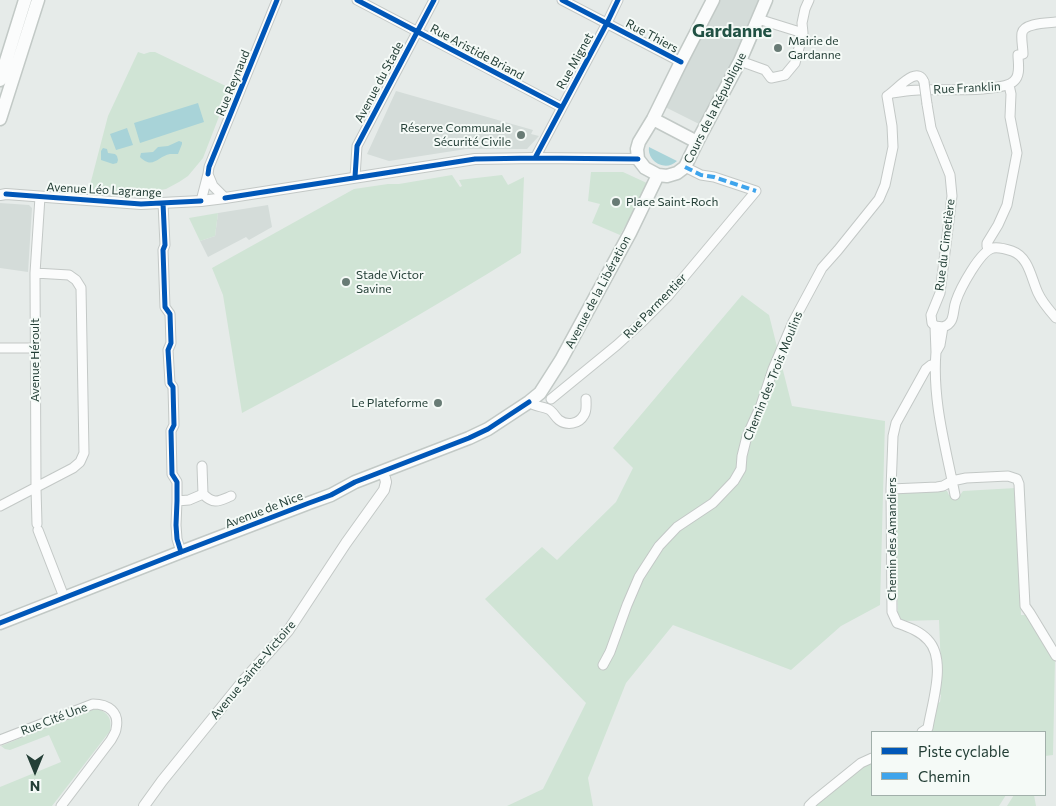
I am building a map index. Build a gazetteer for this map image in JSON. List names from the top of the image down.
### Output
{
  "streets": {
    "main road": ["Cours de la République", "Avenue de la Libération", "Avenue de Nice"],
    "street": [
      "Rue Thiers",
      "Rue Aristide Briand",
      "Rue Mignet",
      "Avenue du Stade",
      "Rue Reynaud",
      "Rue Franklin",
      "Avenue Léo Lagrange",
      "Rue du Cimetière",
      "Rue Parmentier",
      "Avenue Héroult",
      "Chemin des Trois Moulins",
      "Chemin des Amandiers",
      "Avenue Sainte-Victoire",
      "Rue Cité Une"
    ]
  },
  "crossings": [
    ["Rue Thiers", "Rue Mignet"],
    ["Rue Aristide Briand", "Rue Mignet"],
    ["Rue Aristide Briand", "Avenue du Stade"],
    ["Rue Mignet", "Avenue Léo Lagrange"],
    ["Avenue du Stade", "Avenue Léo Lagrange"],
    ["Rue Reynaud", "Avenue Léo Lagrange"],
    ["Rue Franklin", "Rue du Cimetière"],
    ["Rue Franklin", "Chemin des Trois Moulins"],
    ["Cours de la République", "Avenue Léo Lagrange"],
    ["Cours de la République", "Avenue de la Libération"],
    ["Cours de la République", "Rue Parmentier"],
    ["Avenue Léo Lagrange", "Avenue de la Libération"],
    ["Avenue Léo Lagrange", "Rue Parmentier"],
    ["Avenue Léo Lagrange", "Avenue Héroult"],
    ["Rue du Cimetière", "Chemin des Trois Moulins"],
    ["Rue du Cimetière", "Chemin des Amandiers"],
    ["Avenue de la Libération", "Rue Parmentier"],
    ["Avenue de la Libération", "Avenue de Nice"],
    ["Avenue Héroult", "Avenue de Nice"],
    ["Avenue de Nice", "Avenue Sainte-Victoire"]
  ],
  "districts": ["Gardanne"],
  "places": [
    "Mairie de Gardanne",
    "Réserve Communale Sécurité Civile",
    "Place Saint-Roch",
    "Stade Victor Savine",
    "Le Plateforme"
  ],
  "legend": ["Piste cyclable", "Chemin"],
  "north": "bottom"
}
